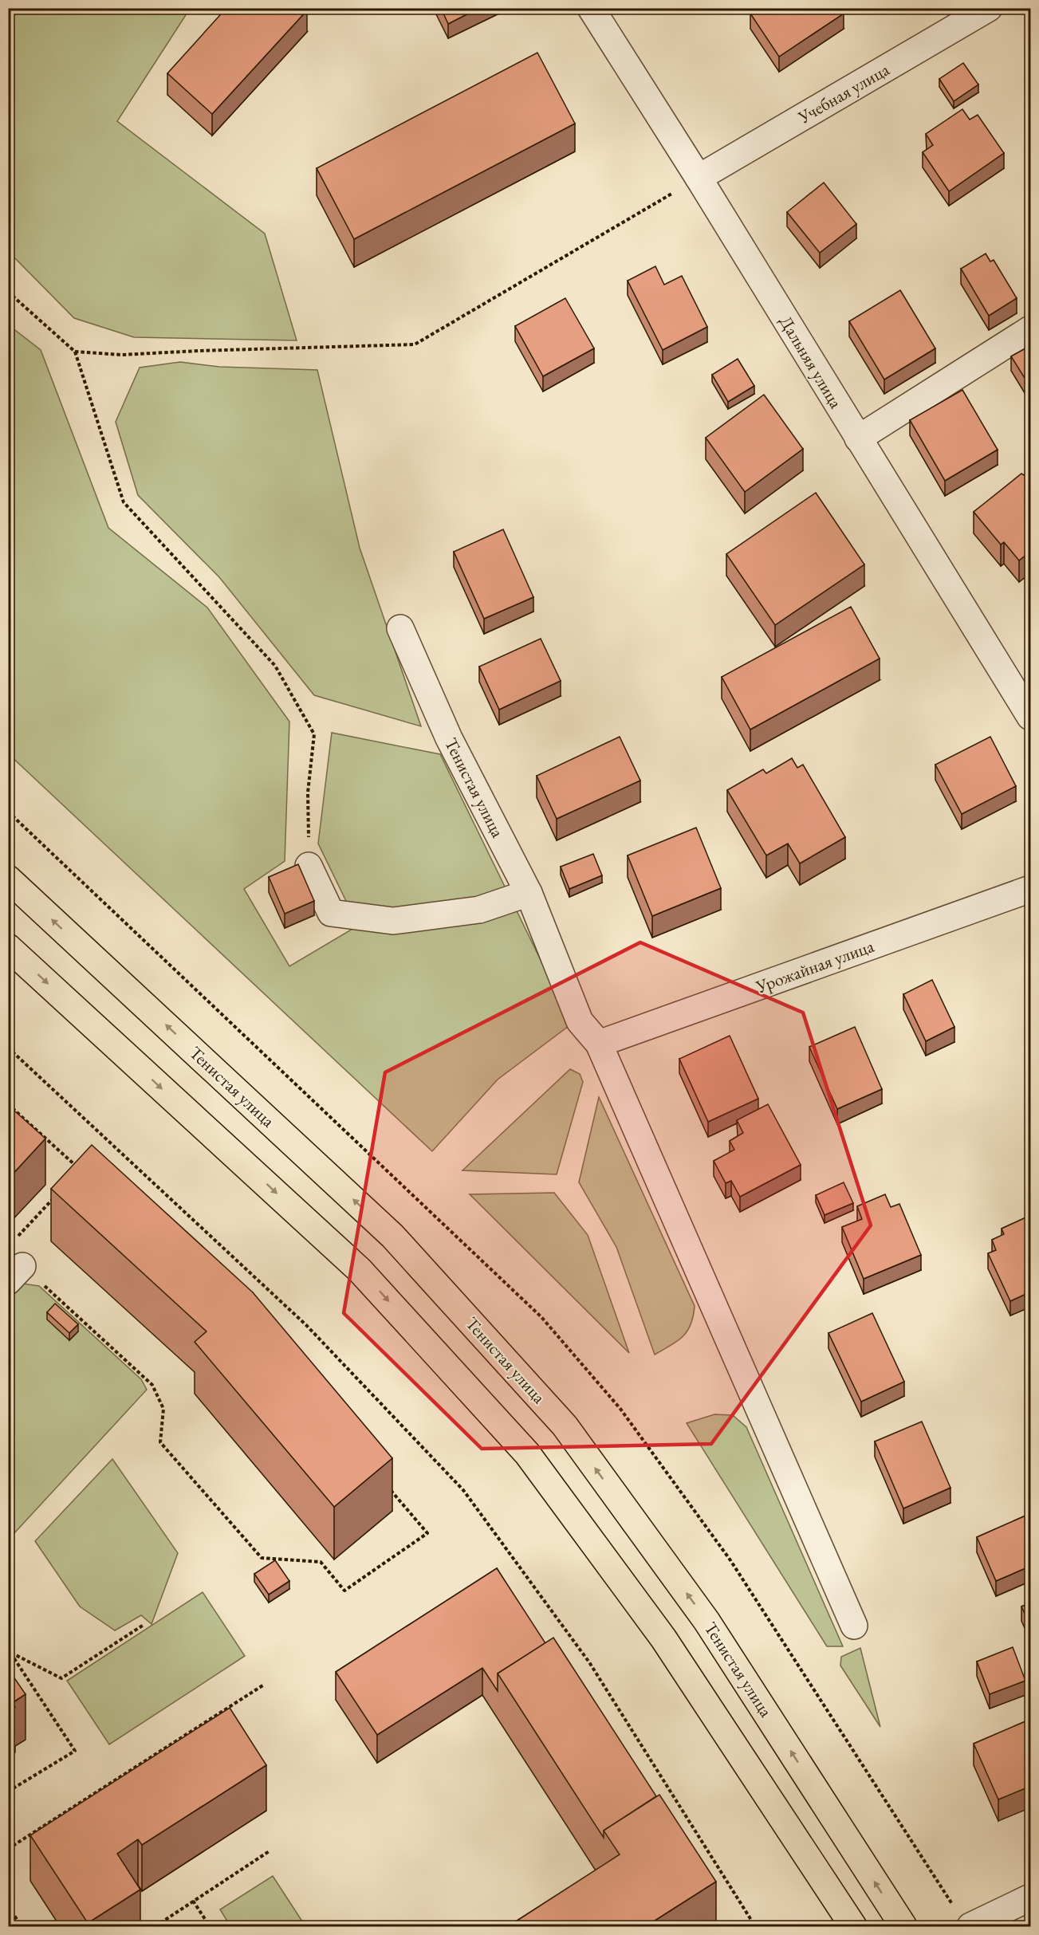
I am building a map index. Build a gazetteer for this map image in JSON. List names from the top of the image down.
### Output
{
  "streets": {
    "main road": ["Тенистая улица"],
    "street": ["Учебная улица", "Дальняя улица", "Урожайная улица"]
  },
  "crossings": [
    ["Учебная улица", "Дальняя улица"],
    ["Тенистая улица", "Урожайная улица"]
  ]
}
